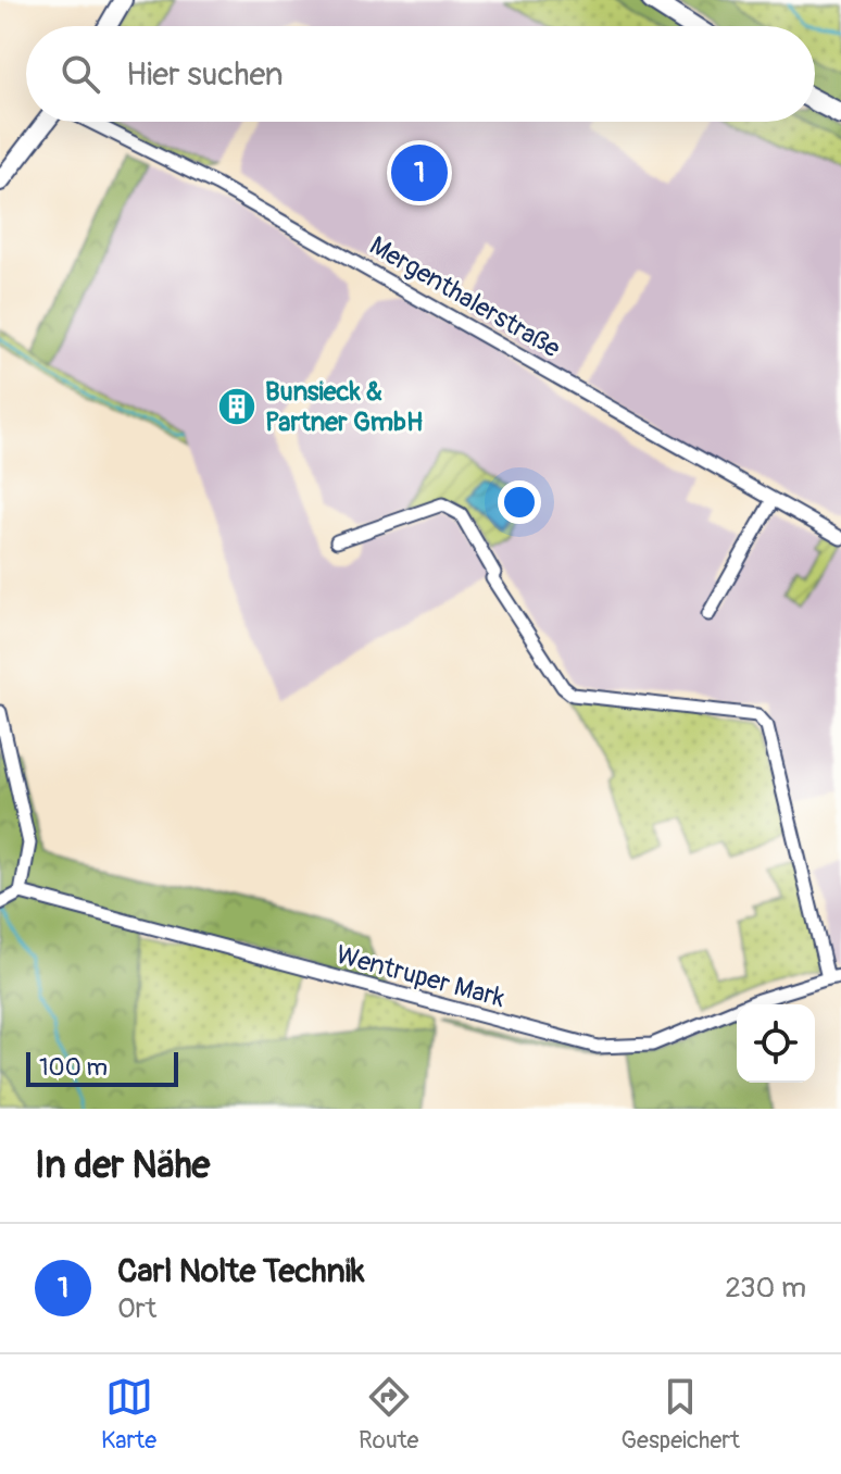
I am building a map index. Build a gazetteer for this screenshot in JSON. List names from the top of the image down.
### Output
{
  "streets": {
    "street": ["Mergenthalerstraße", "Wentruper Mark"]
  },
  "places": {
    "building": ["Bunsieck & Partner GmbH"]
  },
  "scale_bar": "100 m",
  "page": {
    "search": "Hier suchen",
    "pins": "1",
    "scale": "100 m",
    "heading": "In der Nähe",
    "list": [
      {
        "mark": "1",
        "name": "Carl Nolte Technik",
        "note": "Ort",
        "value": "230 m"
      }
    ],
    "nav": ["Karte", "Route", "Gespeichert"]
  }
}
